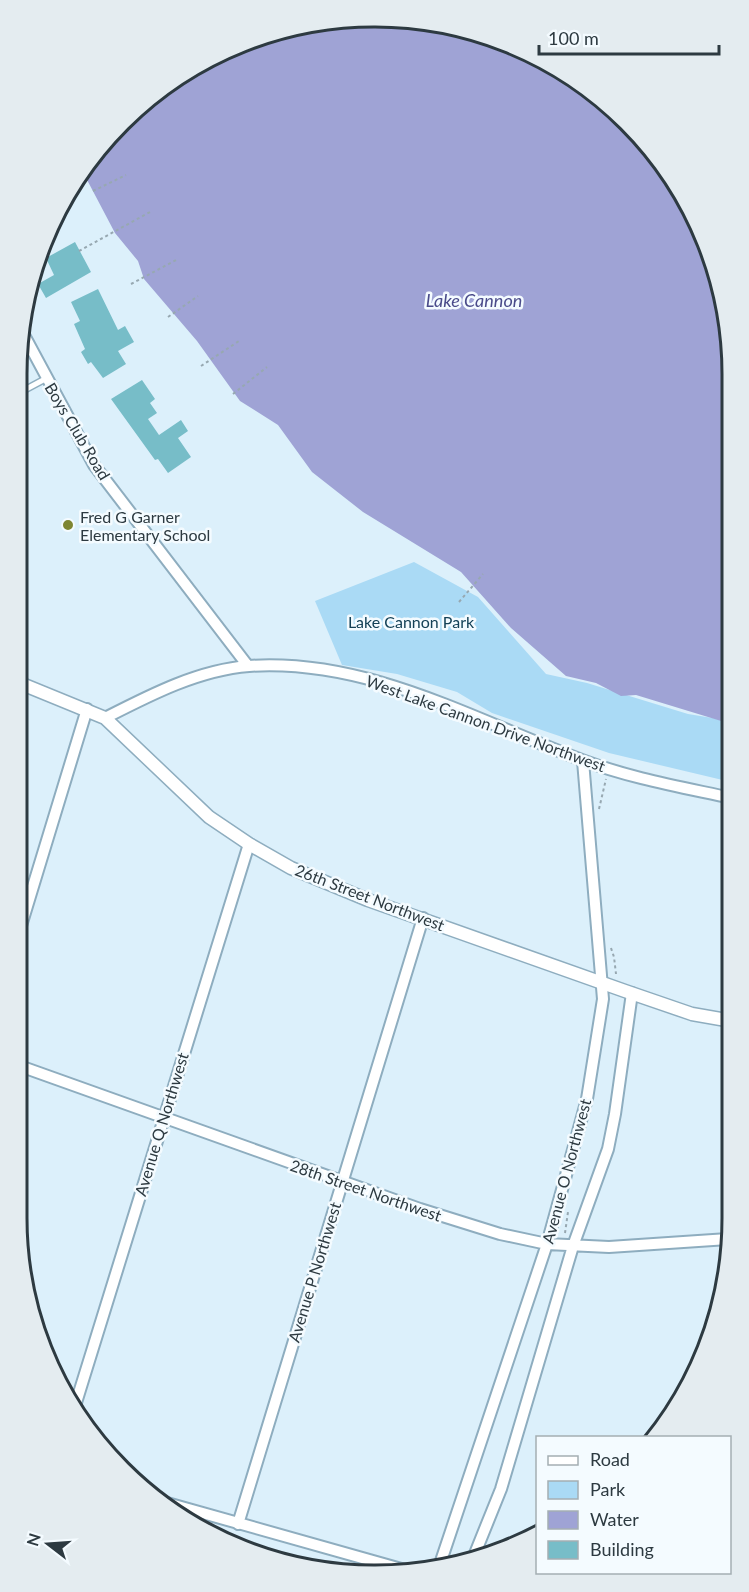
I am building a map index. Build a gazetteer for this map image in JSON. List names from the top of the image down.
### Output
{
  "streets": {
    "street": [
      "Boys Club Road",
      "West Lake Cannon Drive Northwest",
      "26th Street Northwest",
      "Avenue Q Northwest",
      "Avenue O Northwest",
      "28th Street Northwest",
      "Avenue P Northwest"
    ]
  },
  "crossings": [
    ["Boys Club Road", "West Lake Cannon Drive Northwest"],
    ["West Lake Cannon Drive Northwest", "26th Street Northwest"],
    ["West Lake Cannon Drive Northwest", "Avenue O Northwest"],
    ["26th Street Northwest", "Avenue Q Northwest"],
    ["26th Street Northwest", "Avenue O Northwest"],
    ["26th Street Northwest", "Avenue P Northwest"],
    ["Avenue Q Northwest", "28th Street Northwest"],
    ["Avenue O Northwest", "28th Street Northwest"],
    ["28th Street Northwest", "Avenue P Northwest"]
  ],
  "water": ["Lake Cannon"],
  "parks": ["Lake Cannon Park"],
  "places": ["Fred G Garner Elementary School"],
  "legend": [
    "Road",
    "Park",
    "Water",
    "Building"
  ],
  "scale_bar": "100 m",
  "north": "left"
}
